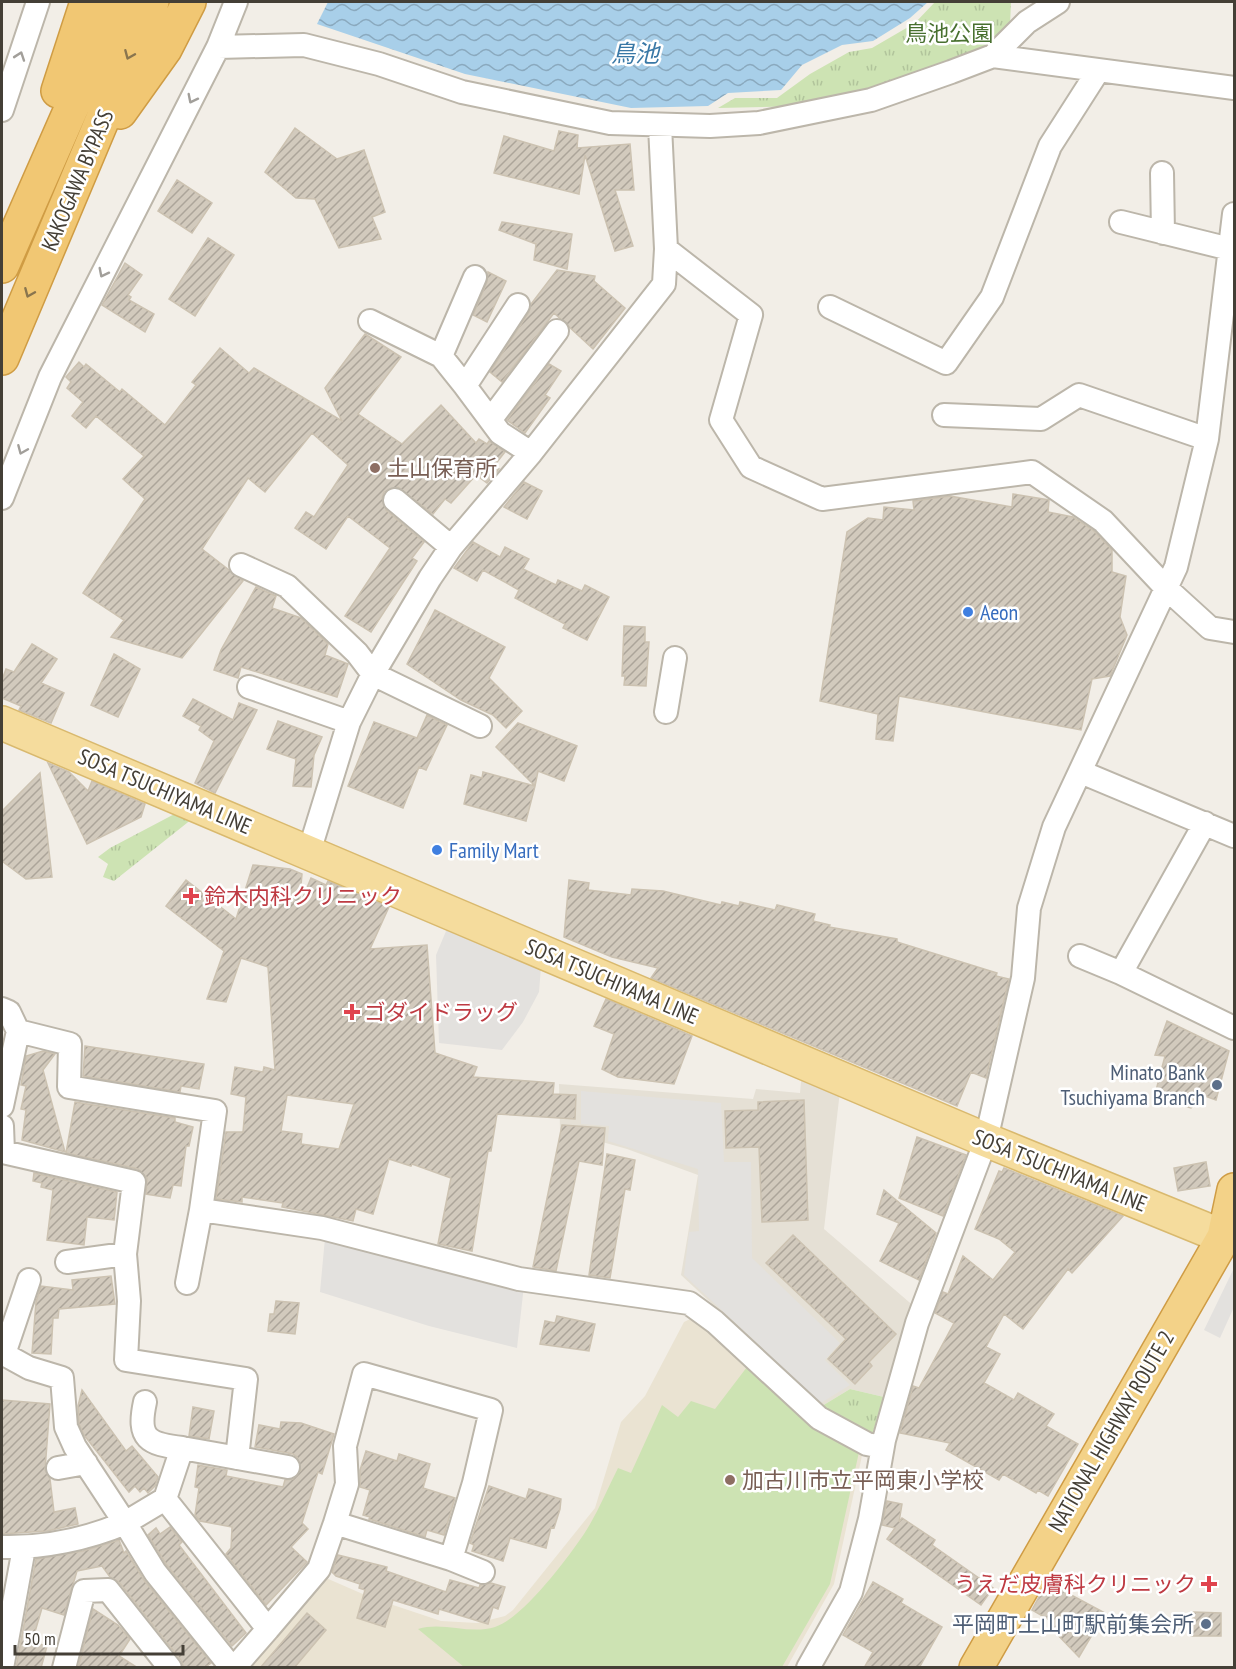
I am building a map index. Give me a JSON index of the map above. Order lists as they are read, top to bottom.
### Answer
{
  "streets": {
    "highway": ["KAKOGAWA BYPASS", "NATIONAL HIGHWAY ROUTE 2"],
    "main road": ["SOSA TSUCHIYAMA LINE"]
  },
  "crossings": [
    ["SOSA TSUCHIYAMA LINE", "NATIONAL HIGHWAY ROUTE 2"]
  ],
  "water": ["鳥池"],
  "parks": ["鳥池公園"],
  "places": {
    "other": [
      "土山保育所",
      "Aeon",
      "Family Mart",
      "Minato Bank Tsuchiyama Branch",
      "加古川市立平岡東小学校",
      "平岡町土山町駅前集会所"
    ],
    "health": ["鈴木内科クリニック", "ゴダイドラッグ", "うえだ皮膚科クリニック"]
  },
  "scale_bar": "50 m"
}
